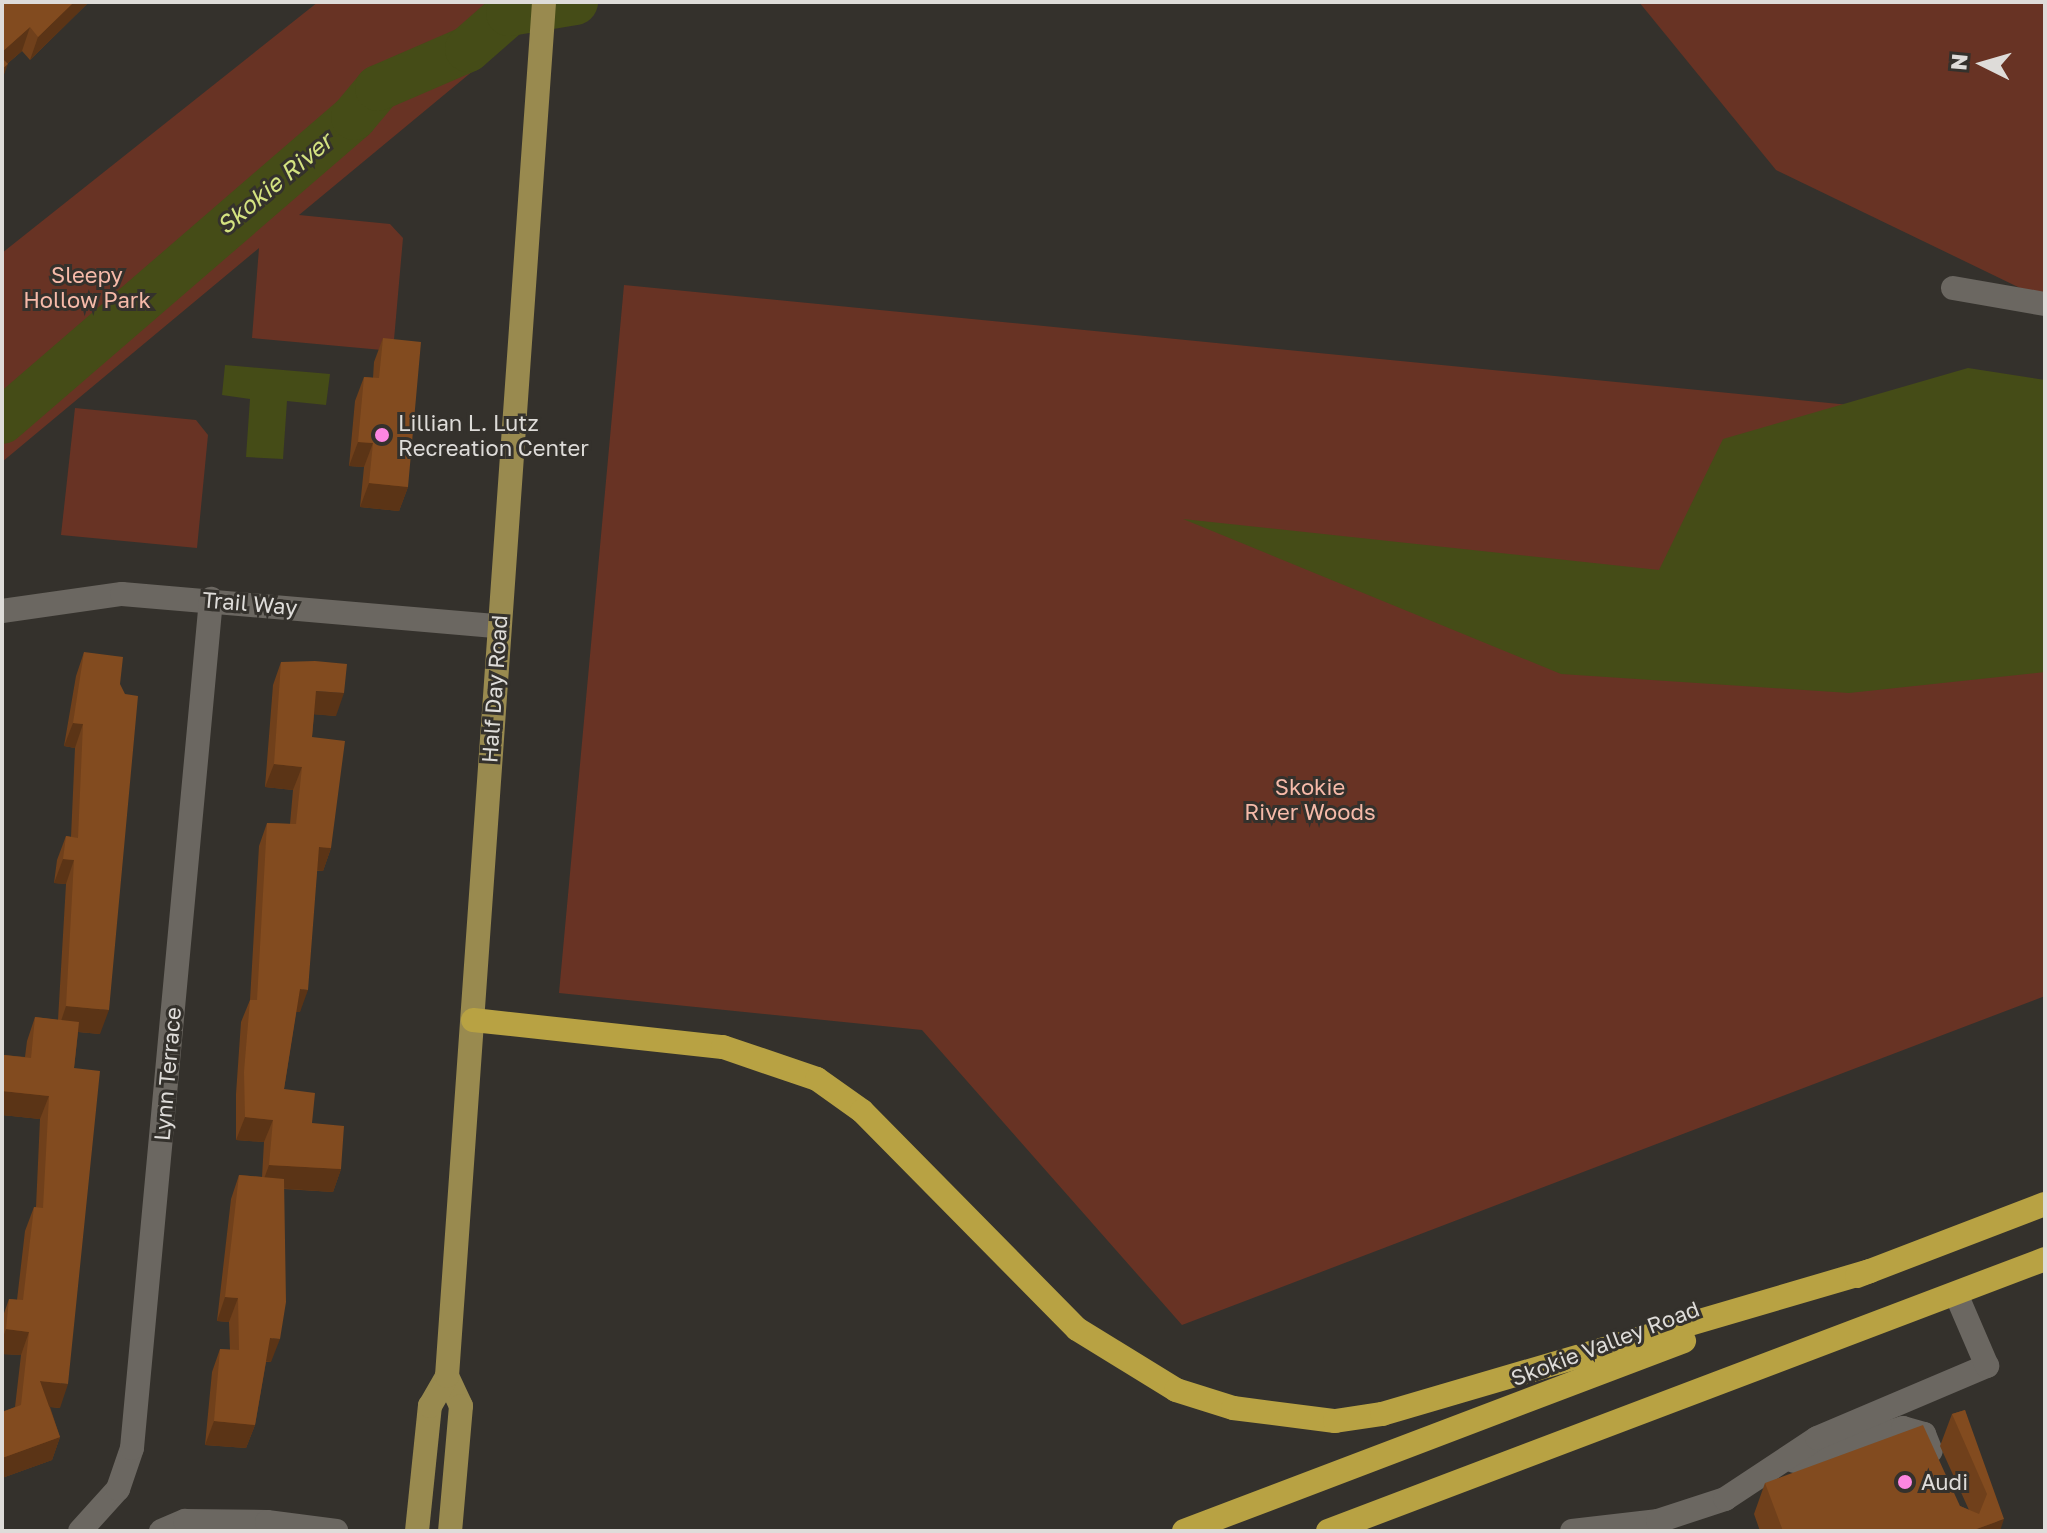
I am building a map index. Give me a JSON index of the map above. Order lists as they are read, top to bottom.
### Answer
{
  "streets": {
    "highway": ["Skokie Valley Road"],
    "main road": ["Half Day Road"],
    "street": ["Trail Way", "Lynn Terrace"]
  },
  "crossings": [
    ["Trail Way", "Half Day Road"],
    ["Trail Way", "Lynn Terrace"]
  ],
  "water": ["Skokie River"],
  "parks": ["Sleepy Hollow Park", "Skokie River Woods"],
  "places": ["Lillian L. Lutz Recreation Center", "Audi"],
  "north": "left"
}
